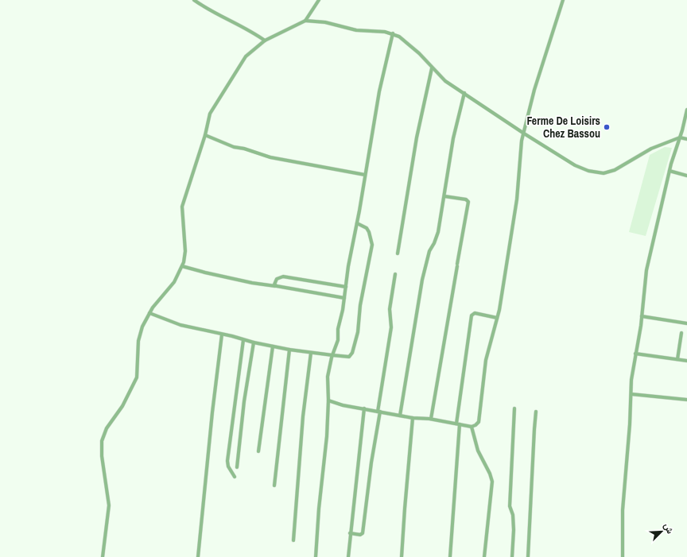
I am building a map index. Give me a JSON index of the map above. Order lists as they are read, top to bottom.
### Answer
{
  "places": ["Ferme De Loisirs Chez Bassou"],
  "north": "top right"
}
